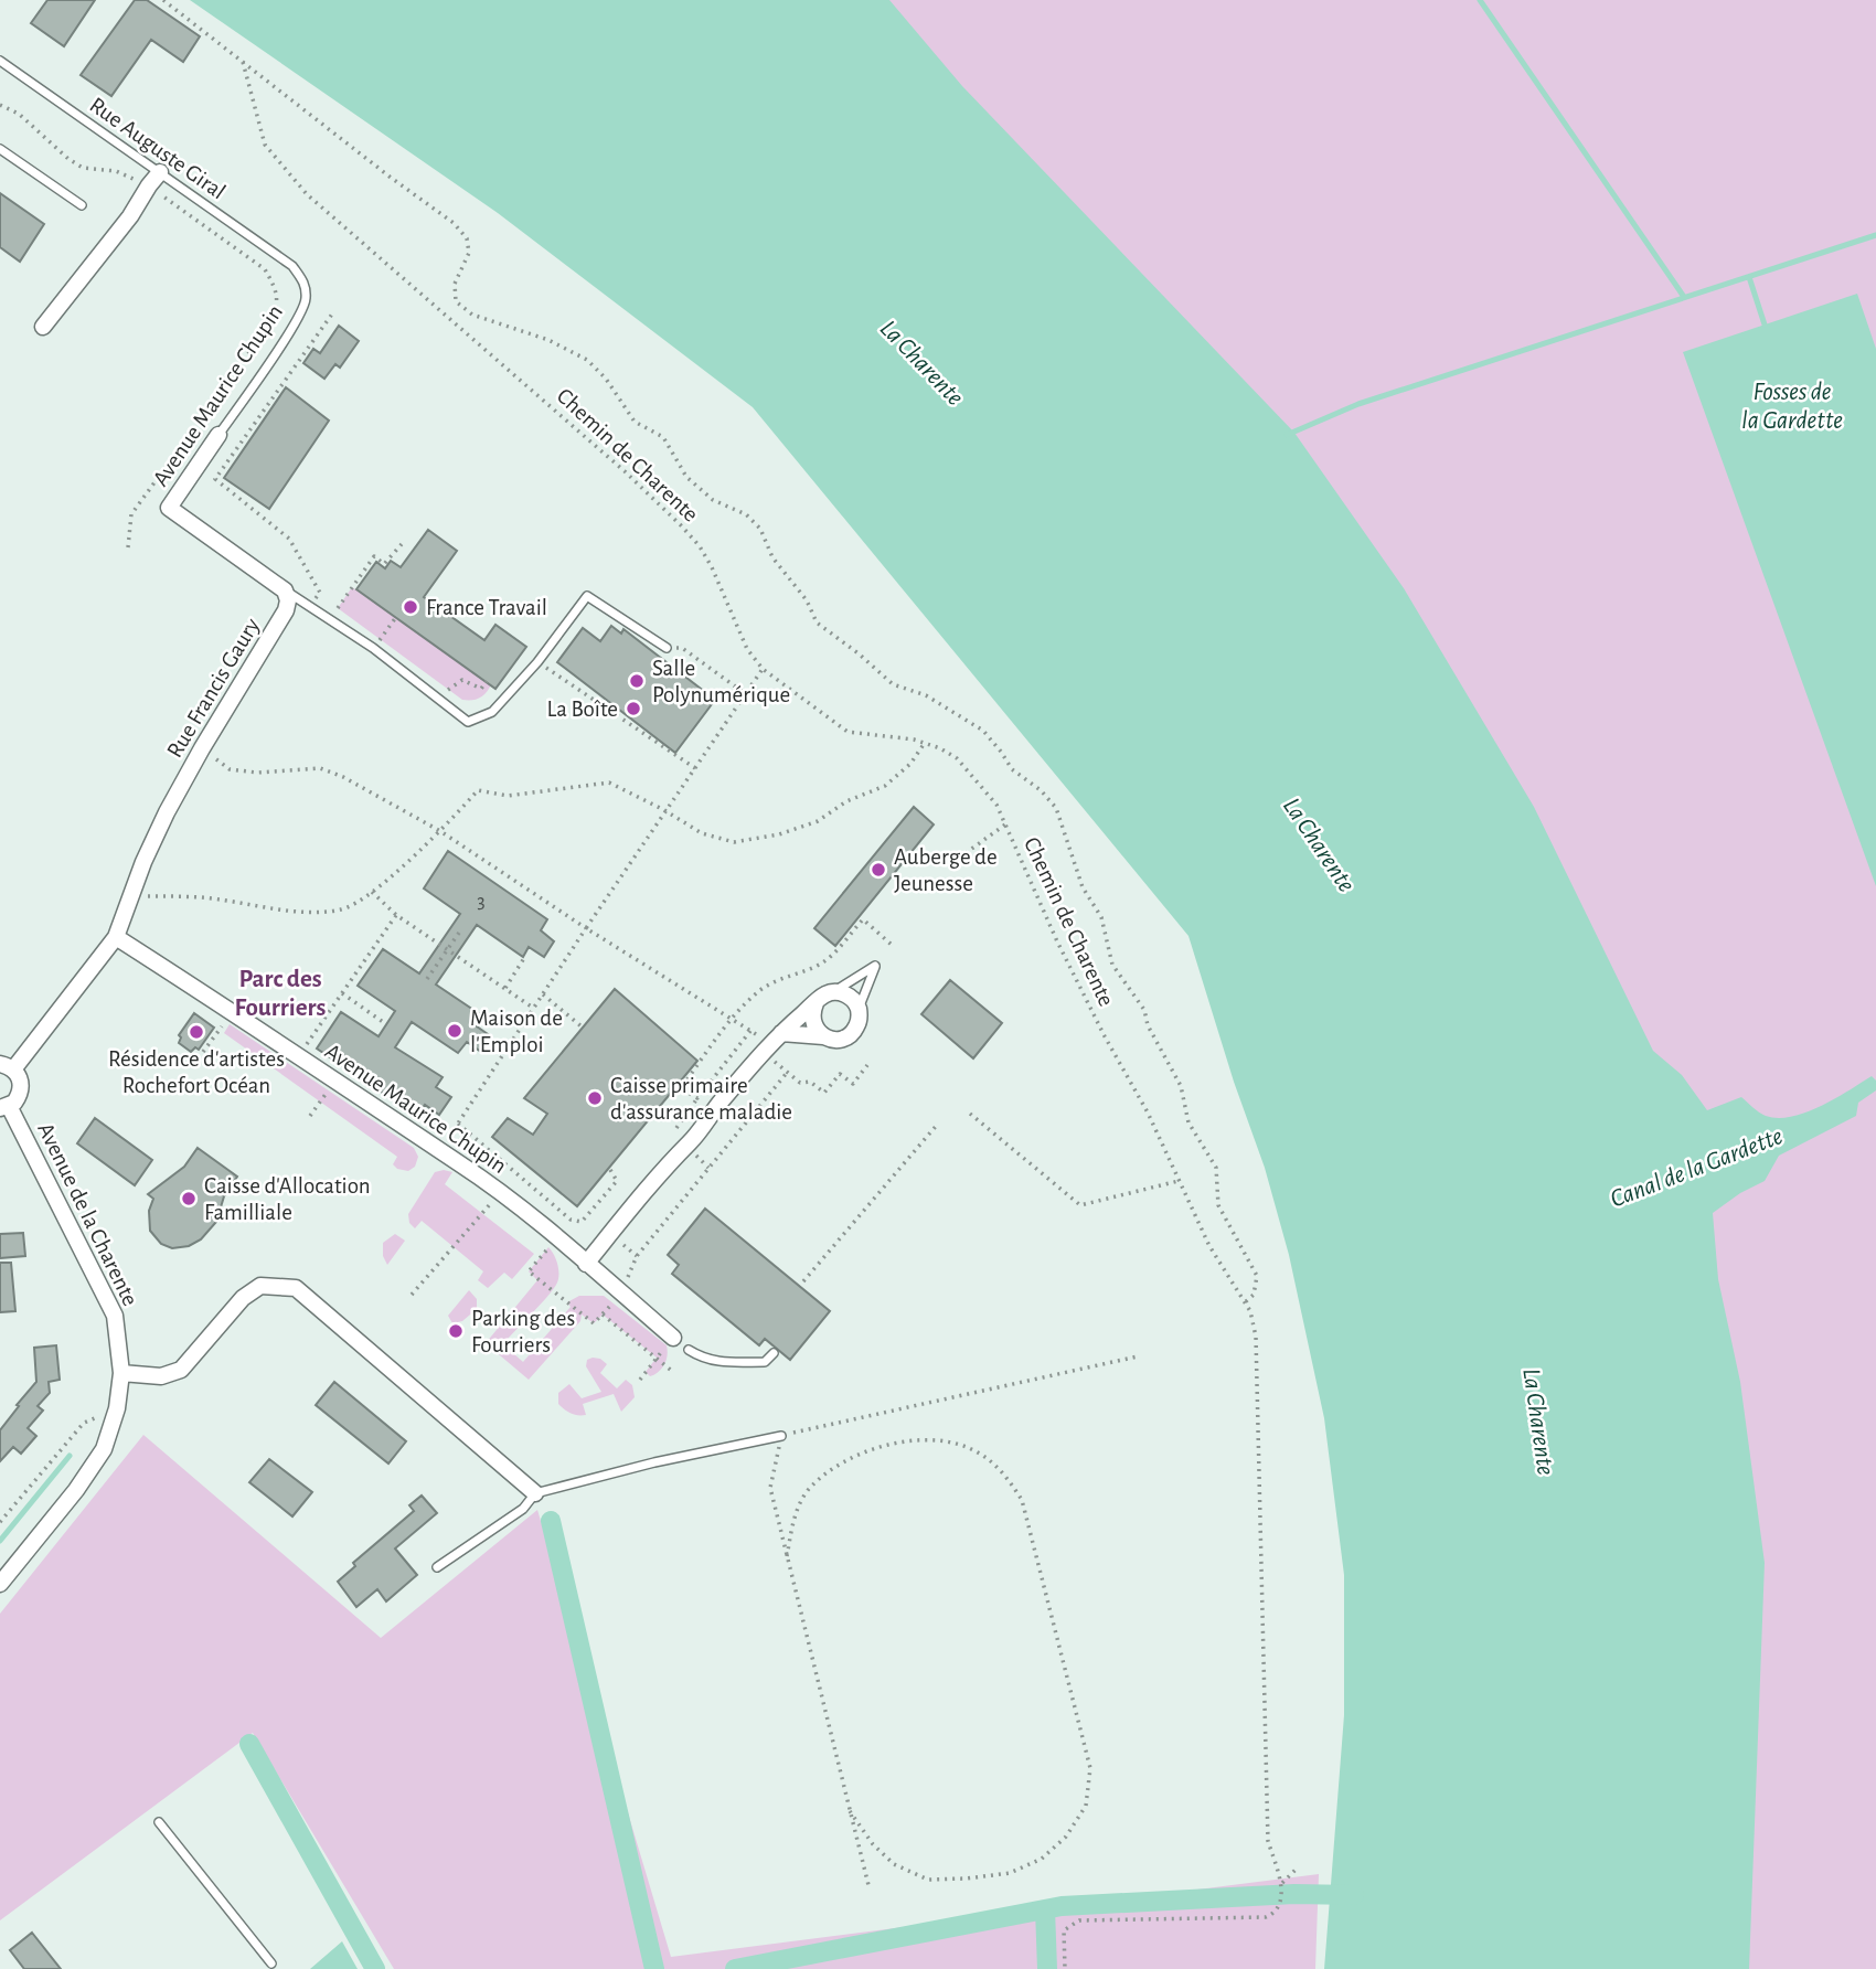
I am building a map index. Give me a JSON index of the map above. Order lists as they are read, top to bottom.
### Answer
{
  "streets": {
    "street": ["Avenue Maurice Chupin", "Rue Francis Gaury", "Avenue de la Charente"],
    "lane": ["Rue Auguste Giral"],
    "path": ["Chemin de Charente"]
  },
  "crossings": [
    ["Rue Auguste Giral", "Avenue Maurice Chupin"],
    ["Avenue Maurice Chupin", "Rue Francis Gaury"]
  ],
  "districts": ["Parc des Fourriers"],
  "water": ["La Charente", "Fosses de la Gardette", "Canal de la Gardette"],
  "places": [
    "France Travail",
    "Salle Polynumérique",
    "La Boîte",
    "Auberge de Jeunesse",
    "Maison de l'Emploi",
    "Résidence d'artistes Rochefort Océan",
    "Caisse primaire d'assurance maladie",
    "Caisse d'Allocation Familliale",
    "Parking des Fourriers"
  ],
  "house_numbers": ["3"]
}
